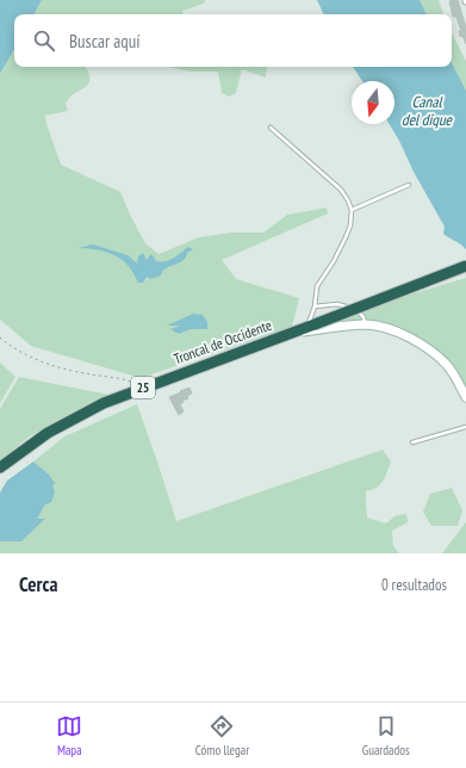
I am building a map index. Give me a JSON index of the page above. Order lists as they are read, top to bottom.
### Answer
{
  "streets": {
    "highway": ["Troncal de Occidente", "25"]
  },
  "water": ["Canal del dique"],
  "north": "bottom",
  "page": {
    "search": "Buscar aquí",
    "heading": ["Cerca", "0 resultados"],
    "nav": ["Mapa", "Cómo llegar", "Guardados"]
  }
}
